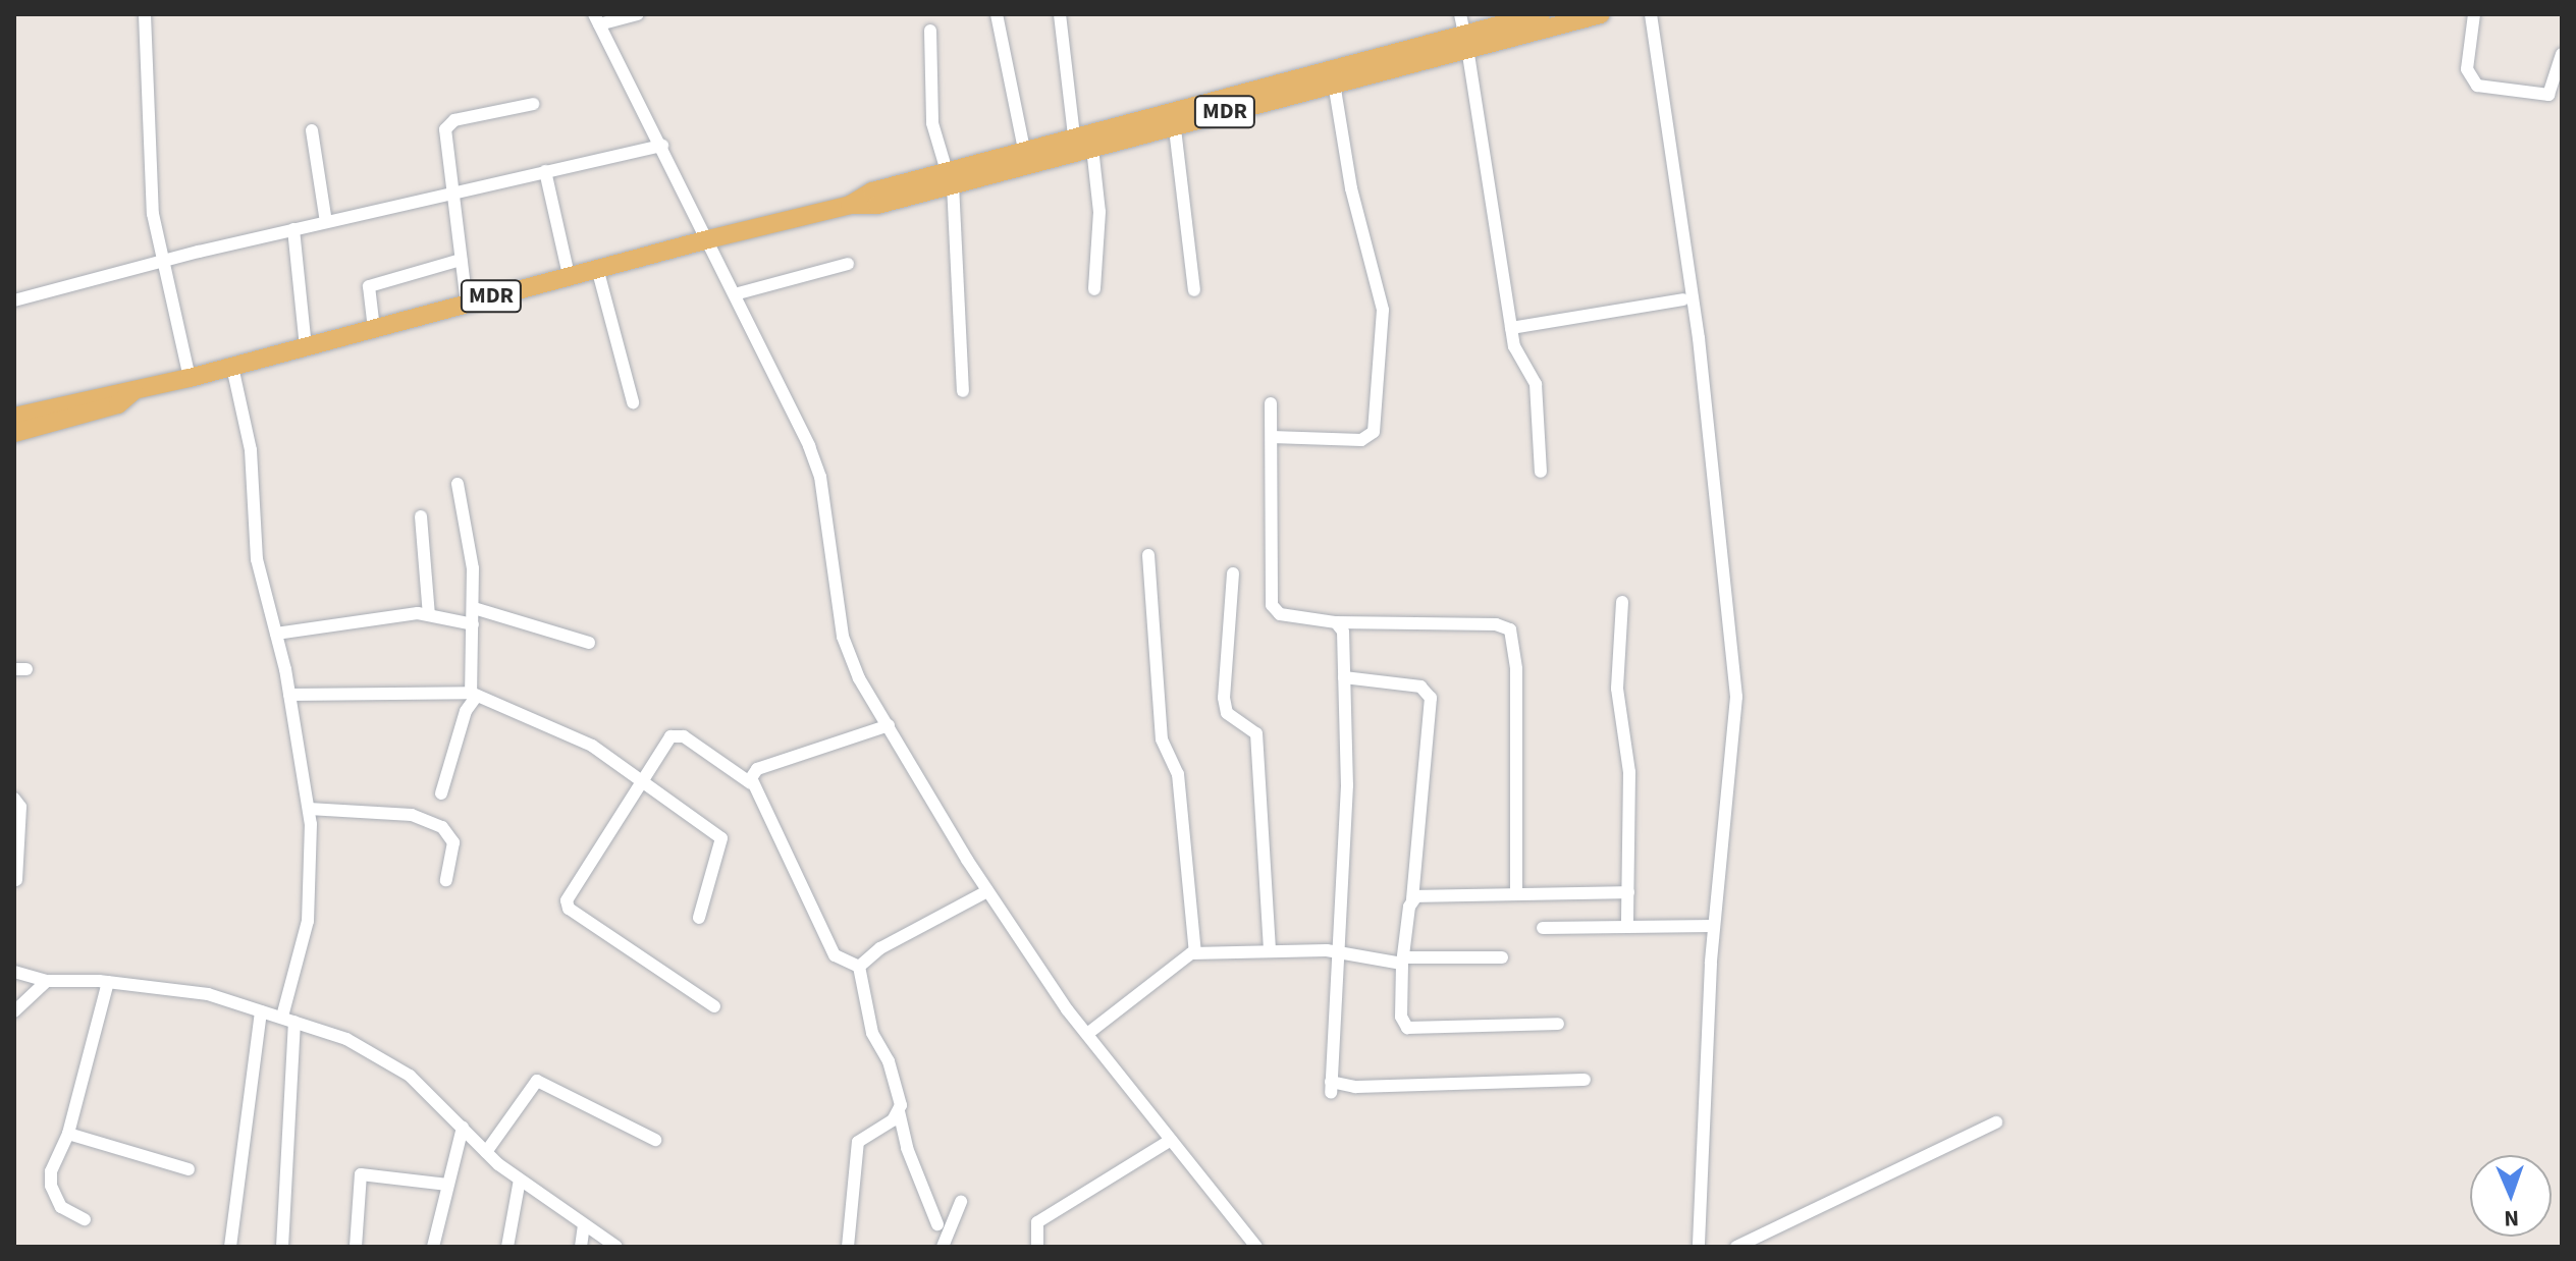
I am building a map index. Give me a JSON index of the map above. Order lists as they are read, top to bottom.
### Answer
{
  "streets": {
    "main road": ["MDR"]
  },
  "north": "bottom"
}
